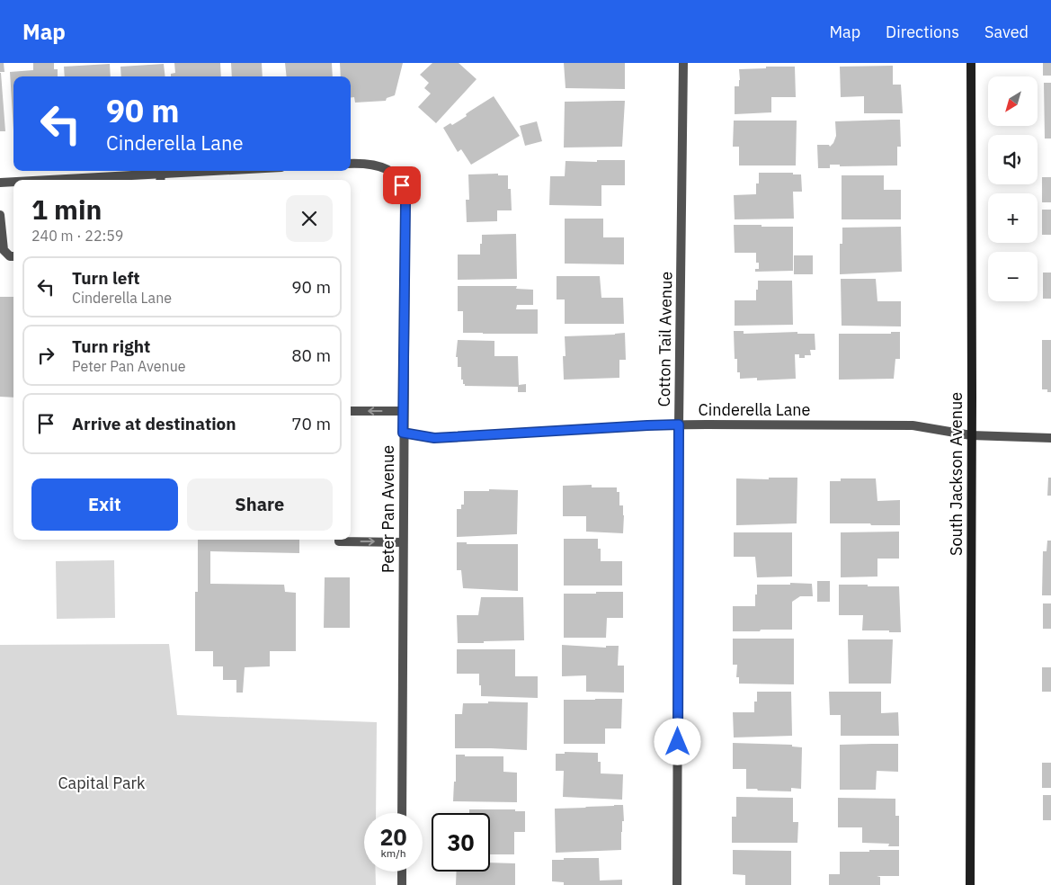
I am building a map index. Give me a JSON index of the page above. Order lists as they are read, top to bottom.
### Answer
{
  "streets": {
    "main road": ["South Jackson Avenue"],
    "street": ["Cotton Tail Avenue", "Cinderella Lane", "Peter Pan Avenue"]
  },
  "crossings": [
    ["Cotton Tail Avenue", "Cinderella Lane"],
    ["Cinderella Lane", "South Jackson Avenue"],
    ["Cinderella Lane", "Peter Pan Avenue"]
  ],
  "parks": ["Capital Park"],
  "north": "bottom left",
  "page": {
    "header": "Map",
    "nav": ["Map", "Directions", "Saved"],
    "map_buttons": ["+", "−"],
    "turn": ["90 m", "Cinderella Lane"],
    "heading": ["1 min", "240 m · 22:59"],
    "list": [
      {
        "name": "Turn left",
        "note": "Cinderella Lane",
        "value": "90 m"
      },
      {
        "name": "Turn right",
        "note": "Peter Pan Avenue",
        "value": "80 m"
      },
      {
        "name": "Arrive at destination",
        "value": "70 m"
      }
    ],
    "buttons": ["Exit", "Share"],
    "speed": "20 km/h",
    "limit": "30"
  }
}
